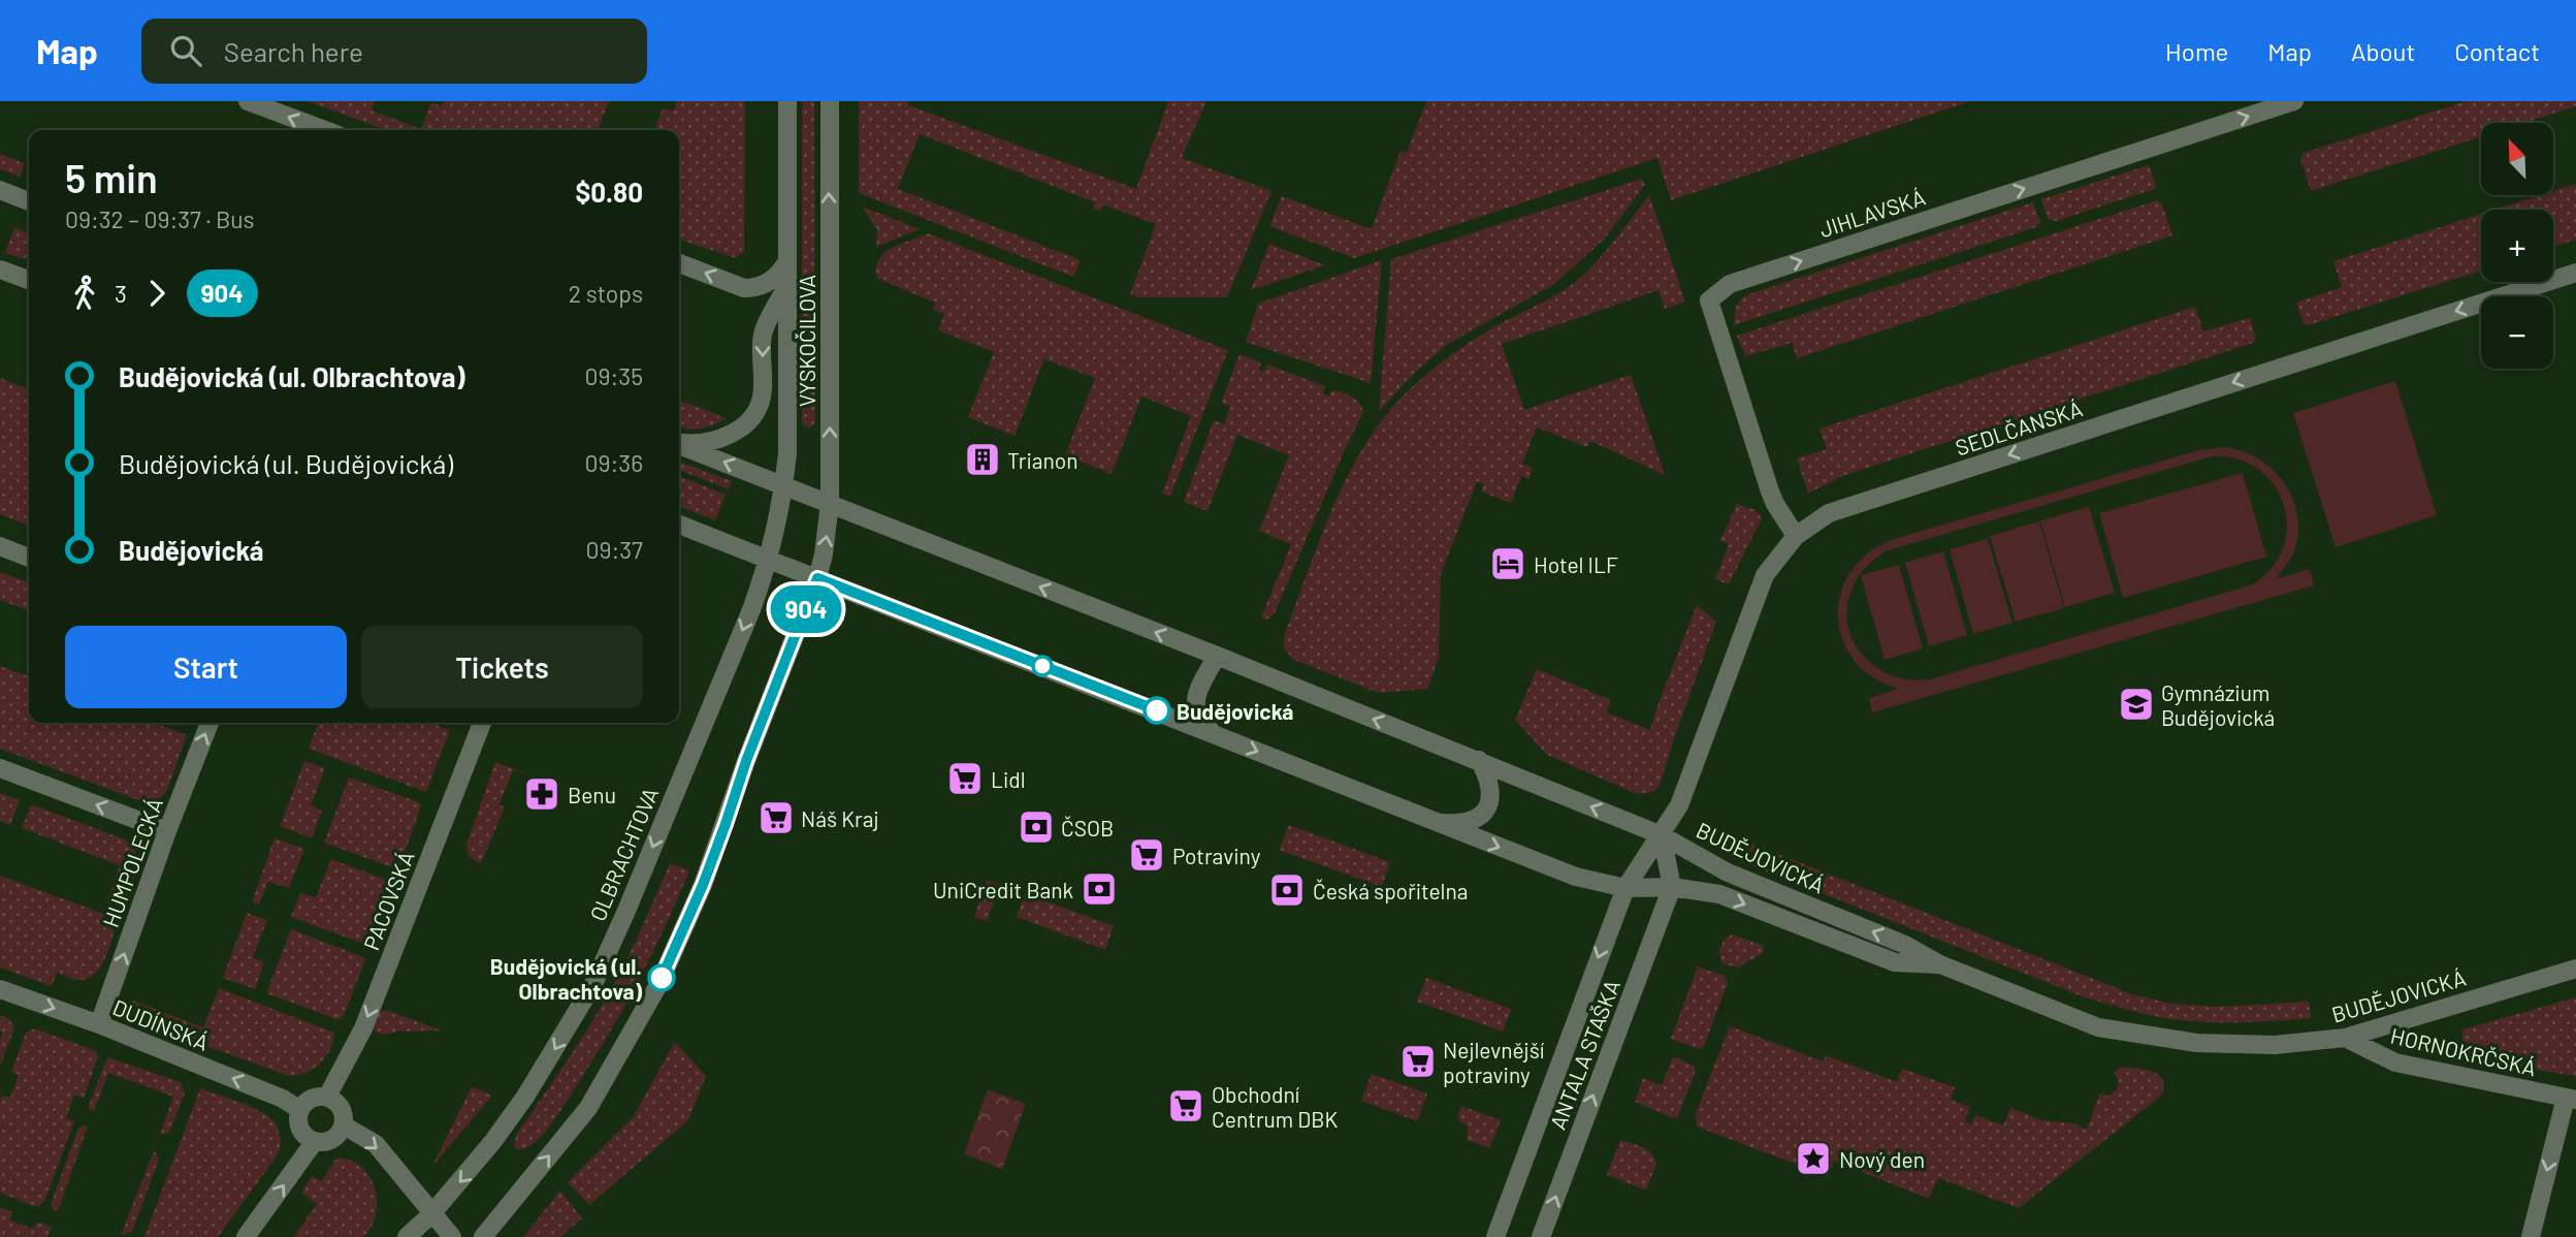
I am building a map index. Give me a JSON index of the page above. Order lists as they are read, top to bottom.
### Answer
{
  "streets": {
    "street": [
      "JIHLAVSKÁ",
      "VYSKOČILOVA",
      "SEDLČANSKÁ",
      "OLBRACHTOVA",
      "BUDĚJOVICKÁ",
      "HUMPOLECKÁ",
      "PACOVSKÁ",
      "DUDÍNSKÁ",
      "HORNOKRČSKÁ",
      "ANTALA STAŠKA"
    ]
  },
  "crossings": [
    ["JIHLAVSKÁ", "SEDLČANSKÁ"],
    ["VYSKOČILOVA", "OLBRACHTOVA"],
    ["VYSKOČILOVA", "BUDĚJOVICKÁ"],
    ["SEDLČANSKÁ", "BUDĚJOVICKÁ"],
    ["SEDLČANSKÁ", "ANTALA STAŠKA"],
    ["OLBRACHTOVA", "BUDĚJOVICKÁ"],
    ["BUDĚJOVICKÁ", "HORNOKRČSKÁ"],
    ["BUDĚJOVICKÁ", "ANTALA STAŠKA"],
    ["HUMPOLECKÁ", "DUDÍNSKÁ"],
    ["PACOVSKÁ", "DUDÍNSKÁ"]
  ],
  "one_way": ["SEDLČANSKÁ", "HUMPOLECKÁ", "PACOVSKÁ"],
  "places": {
    "building": ["Trianon"],
    "hotel": ["Hotel ILF"],
    "school or university": ["Gymnázium Budějovická"],
    "other": ["Budějovická", "Budějovická (ul. Olbrachtova)"],
    "supermarket": [
      "Lidl",
      "Náš Kraj",
      "Potraviny",
      "Nejlevnější potraviny",
      "Obchodní Centrum DBK"
    ],
    "pharmacy": ["Benu"],
    "bank": ["ČSOB", "UniCredit Bank", "Česká spořitelna"],
    "place": ["Nový den"]
  },
  "lines": ["bus line 904"],
  "north": "top left",
  "page": {
    "header": "Map",
    "search": "Search here",
    "nav": [
      "Home",
      "Map",
      "About",
      "Contact"
    ],
    "on_map": "904",
    "map_buttons": ["+", "−"],
    "heading": ["5 min", "09:32 – 09:37 · Bus", "$0.80"],
    "legs": ["3", "904", "2 stops"],
    "list": [
      {
        "name": "Budějovická (ul. Olbrachtova)",
        "value": "09:35"
      },
      {
        "name": "Budějovická (ul. Budějovická)",
        "value": "09:36"
      },
      {
        "name": "Budějovická",
        "value": "09:37"
      }
    ],
    "buttons": ["Start", "Tickets"]
  }
}
